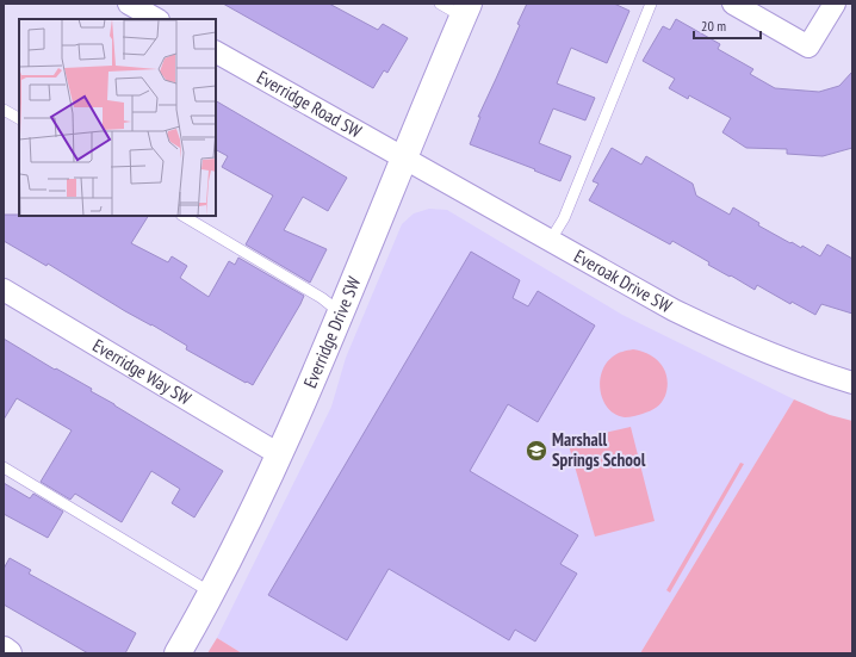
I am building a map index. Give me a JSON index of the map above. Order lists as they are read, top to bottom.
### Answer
{
  "streets": {
    "street": [
      "Everridge Road SW",
      "Everoak Drive SW",
      "Everridge Drive SW",
      "Everridge Way SW"
    ]
  },
  "crossings": [
    ["Everridge Road SW", "Everoak Drive SW"],
    ["Everridge Road SW", "Everridge Drive SW"],
    ["Everoak Drive SW", "Everridge Drive SW"],
    ["Everridge Drive SW", "Everridge Way SW"]
  ],
  "places": {
    "school or university": ["Marshall Springs School"]
  },
  "scale_bar": "20 m"
}
